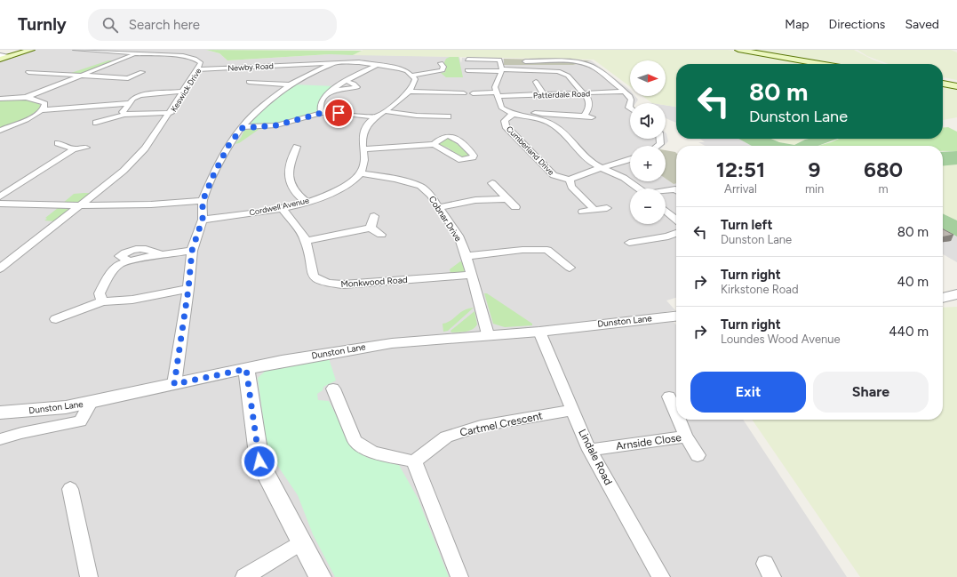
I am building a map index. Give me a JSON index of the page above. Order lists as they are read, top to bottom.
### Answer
{
  "streets": {
    "street": [
      "Newby Road",
      "Keswick Drive",
      "Patterdale Road",
      "Cumberland Drive",
      "Cordwell Avenue",
      "Cobnar Drive",
      "Monkwood Road",
      "Dunston Lane",
      "Cartmel Crescent",
      "Arnside Close",
      "Lindale Road"
    ]
  },
  "crossings": [
    ["Newby Road", "Keswick Drive"],
    ["Cordwell Avenue", "Cobnar Drive"],
    ["Cordwell Avenue", "Monkwood Road"],
    ["Cobnar Drive", "Monkwood Road"],
    ["Cobnar Drive", "Dunston Lane"],
    ["Dunston Lane", "Lindale Road"],
    ["Cartmel Crescent", "Lindale Road"],
    ["Arnside Close", "Lindale Road"]
  ],
  "north": "right",
  "page": {
    "header": "Turnly",
    "search": "Search here",
    "nav": ["Map", "Directions", "Saved"],
    "map_buttons": ["+", "−"],
    "turn": ["80 m", "Dunston Lane"],
    "eta": [
      "12:51",
      "Arrival",
      "9",
      "min",
      "680",
      "m"
    ],
    "list": [
      {
        "name": "Turn left",
        "note": "Dunston Lane",
        "value": "80 m"
      },
      {
        "name": "Turn right",
        "note": "Kirkstone Road",
        "value": "40 m"
      },
      {
        "name": "Turn right",
        "note": "Loundes Wood Avenue",
        "value": "440 m"
      }
    ],
    "buttons": ["Exit", "Share"]
  }
}
